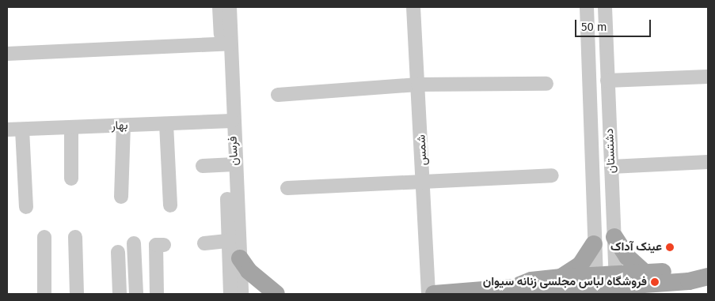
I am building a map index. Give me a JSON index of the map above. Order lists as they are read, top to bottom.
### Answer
{
  "streets": {
    "street": [
      "بهار",
      "شمس",
      "فرسان",
      "دشتستان"
    ]
  },
  "crossings": [
    ["بهار", "فرسان"]
  ],
  "places": ["عینک آداک", "فروشگاه لباس مجلسی زنانه سیوان"],
  "scale_bar": "50 m"
}
